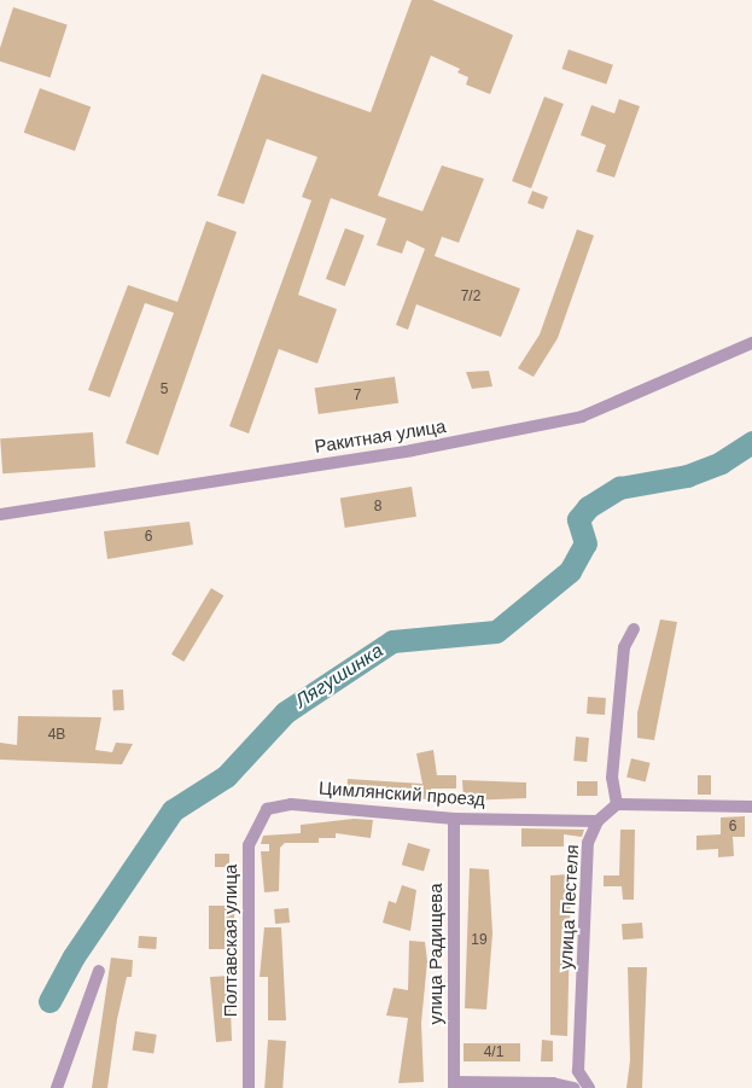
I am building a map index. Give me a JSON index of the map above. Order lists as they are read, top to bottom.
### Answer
{
  "streets": {
    "street": [
      "Ракитная улица",
      "Цимлянский проезд",
      "улица Пестеля",
      "Полтавская улица",
      "улица Радищева"
    ]
  },
  "crossings": [
    ["Цимлянский проезд", "улица Пестеля"],
    ["Цимлянский проезд", "Полтавская улица"],
    ["Цимлянский проезд", "улица Радищева"]
  ],
  "water": ["Лягушинка"],
  "house_numbers": [
    "7/2",
    "5",
    "7",
    "8",
    "6",
    "4В",
    "6",
    "19",
    "4/1"
  ]
}
